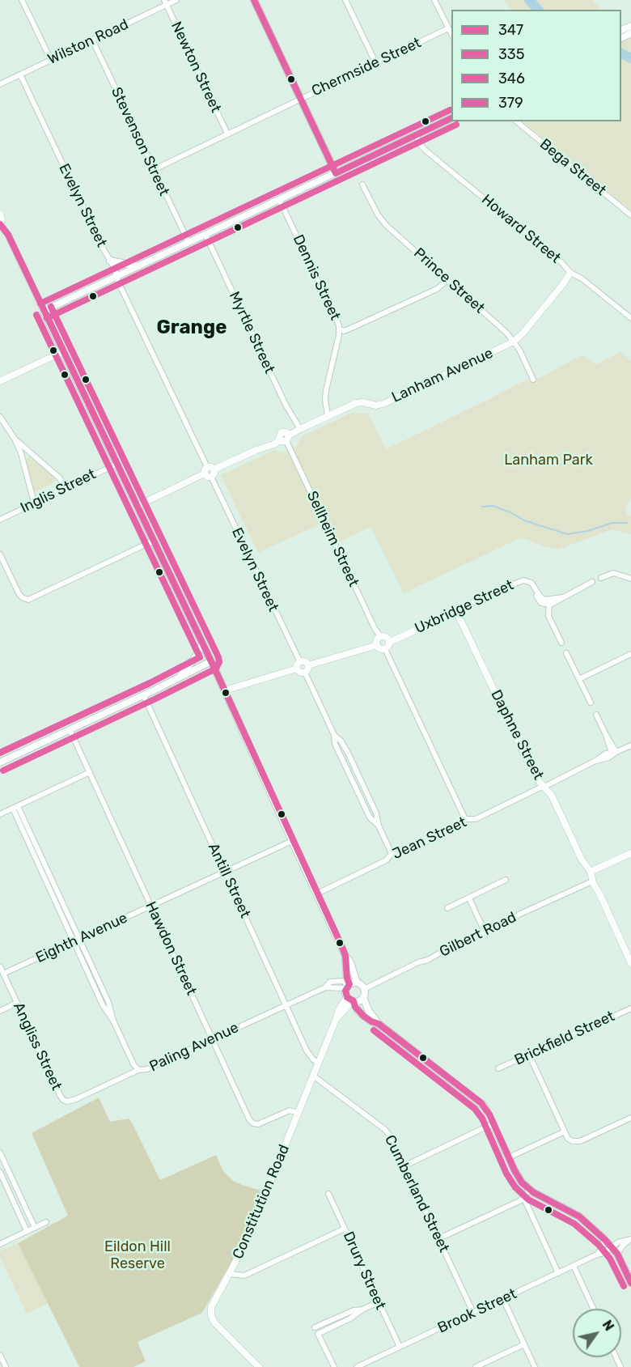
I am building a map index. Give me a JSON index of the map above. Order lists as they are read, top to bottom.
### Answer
{
  "streets": {
    "street": [
      "Wilston Road",
      "Newton Street",
      "Chermside Street",
      "Stevenson Street",
      "Bega Street",
      "Evelyn Street",
      "Howard Street",
      "Dennis Street",
      "Prince Street",
      "Myrtle Street",
      "Lanham Avenue",
      "Inglis Street",
      "Sellheim Street",
      "Uxbridge Street",
      "Daphne Street",
      "Jean Street",
      "Antill Street",
      "Gilbert Road",
      "Eighth Avenue",
      "Hawdon Street",
      "Brickfield Street",
      "Angliss Street",
      "Paling Avenue",
      "Cumberland Street",
      "Constitution Road",
      "Drury Street",
      "Brook Street"
    ]
  },
  "crossings": [
    ["Wilston Road", "Newton Street"],
    ["Wilston Road", "Stevenson Street"],
    ["Wilston Road", "Evelyn Street"],
    ["Newton Street", "Chermside Street"],
    ["Chermside Street", "Stevenson Street"],
    ["Evelyn Street", "Lanham Avenue"],
    ["Howard Street", "Lanham Avenue"],
    ["Dennis Street", "Lanham Avenue"],
    ["Prince Street", "Lanham Avenue"],
    ["Myrtle Street", "Lanham Avenue"],
    ["Lanham Avenue", "Sellheim Street"],
    ["Sellheim Street", "Uxbridge Street"],
    ["Uxbridge Street", "Daphne Street"],
    ["Daphne Street", "Jean Street"],
    ["Daphne Street", "Gilbert Road"],
    ["Antill Street", "Eighth Avenue"],
    ["Antill Street", "Paling Avenue"],
    ["Antill Street", "Constitution Road"],
    ["Eighth Avenue", "Hawdon Street"],
    ["Eighth Avenue", "Angliss Street"],
    ["Hawdon Street", "Paling Avenue"],
    ["Hawdon Street", "Constitution Road"],
    ["Angliss Street", "Paling Avenue"],
    ["Cumberland Street", "Constitution Road"],
    ["Cumberland Street", "Brook Street"],
    ["Drury Street", "Brook Street"]
  ],
  "districts": ["Grange"],
  "parks": ["Lanham Park", "Eildon Hill Reserve"],
  "lines": [
    "transit line 347",
    "transit line 346",
    "transit line 335",
    "transit line 379"
  ],
  "legend": [
    "347",
    "335",
    "346",
    "379"
  ],
  "north": "top right"
}
